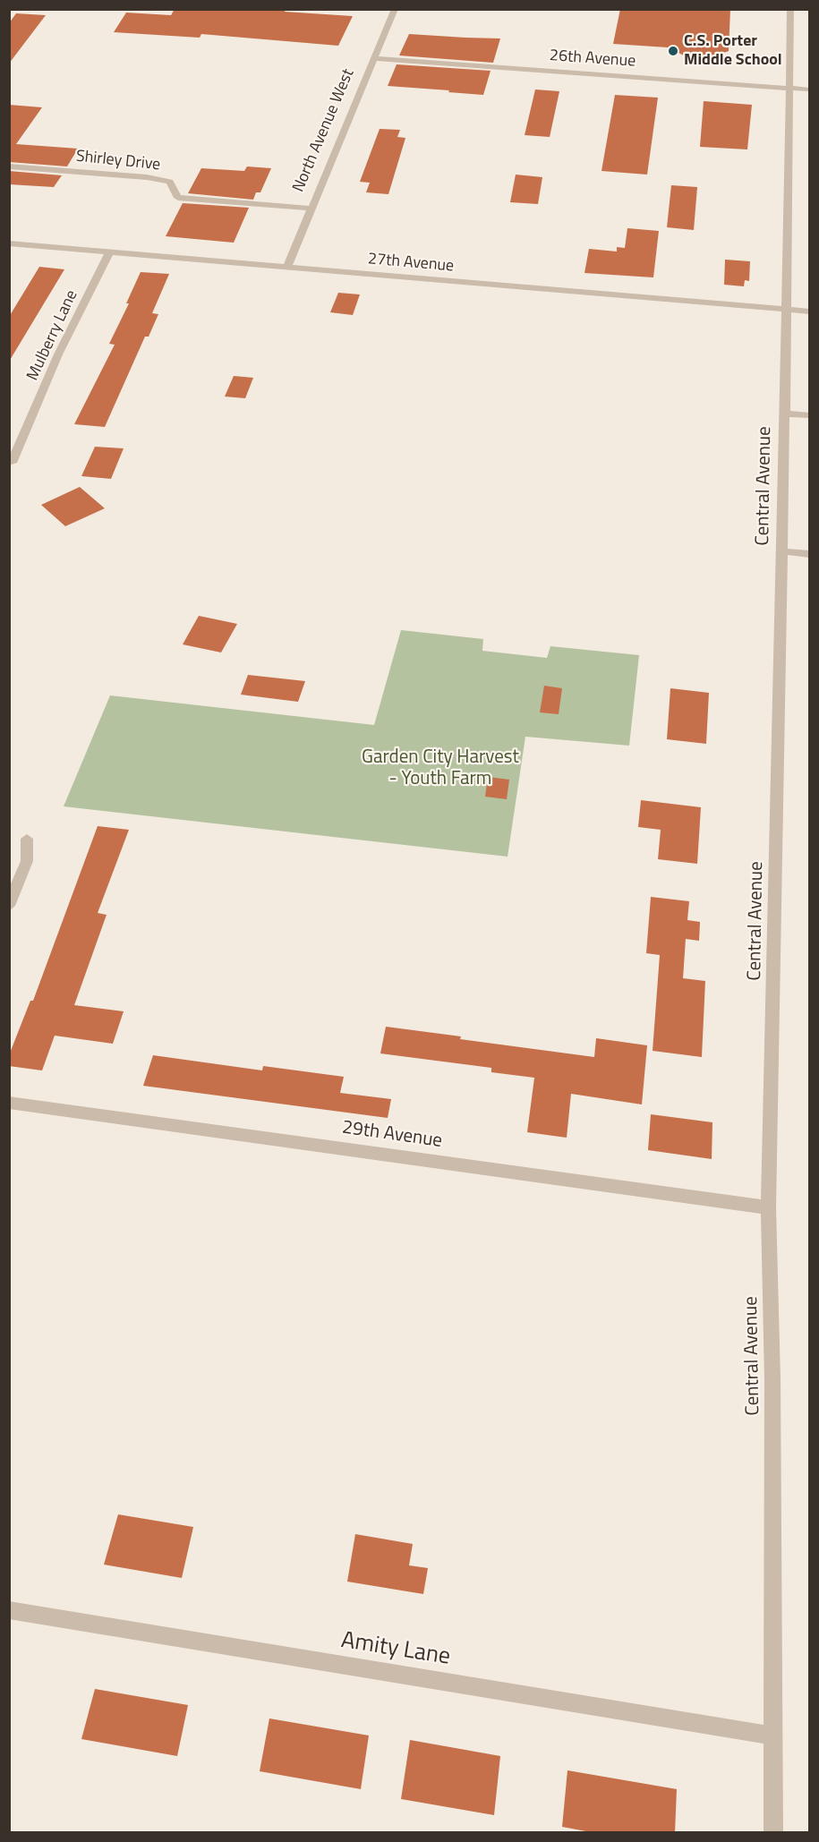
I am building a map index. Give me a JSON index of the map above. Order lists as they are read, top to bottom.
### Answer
{
  "streets": {
    "street": [
      "26th Avenue",
      "North Avenue West",
      "Shirley Drive",
      "27th Avenue",
      "Mulberry Lane",
      "Central Avenue",
      "29th Avenue",
      "Amity Lane"
    ]
  },
  "crossings": [
    ["26th Avenue", "North Avenue West"],
    ["26th Avenue", "Central Avenue"],
    ["North Avenue West", "Shirley Drive"],
    ["North Avenue West", "27th Avenue"],
    ["27th Avenue", "Mulberry Lane"],
    ["27th Avenue", "Central Avenue"],
    ["Central Avenue", "29th Avenue"],
    ["Central Avenue", "Amity Lane"]
  ],
  "parks": ["Garden City Harvest - Youth Farm"],
  "places": ["C.S. Porter Middle School"]
}
